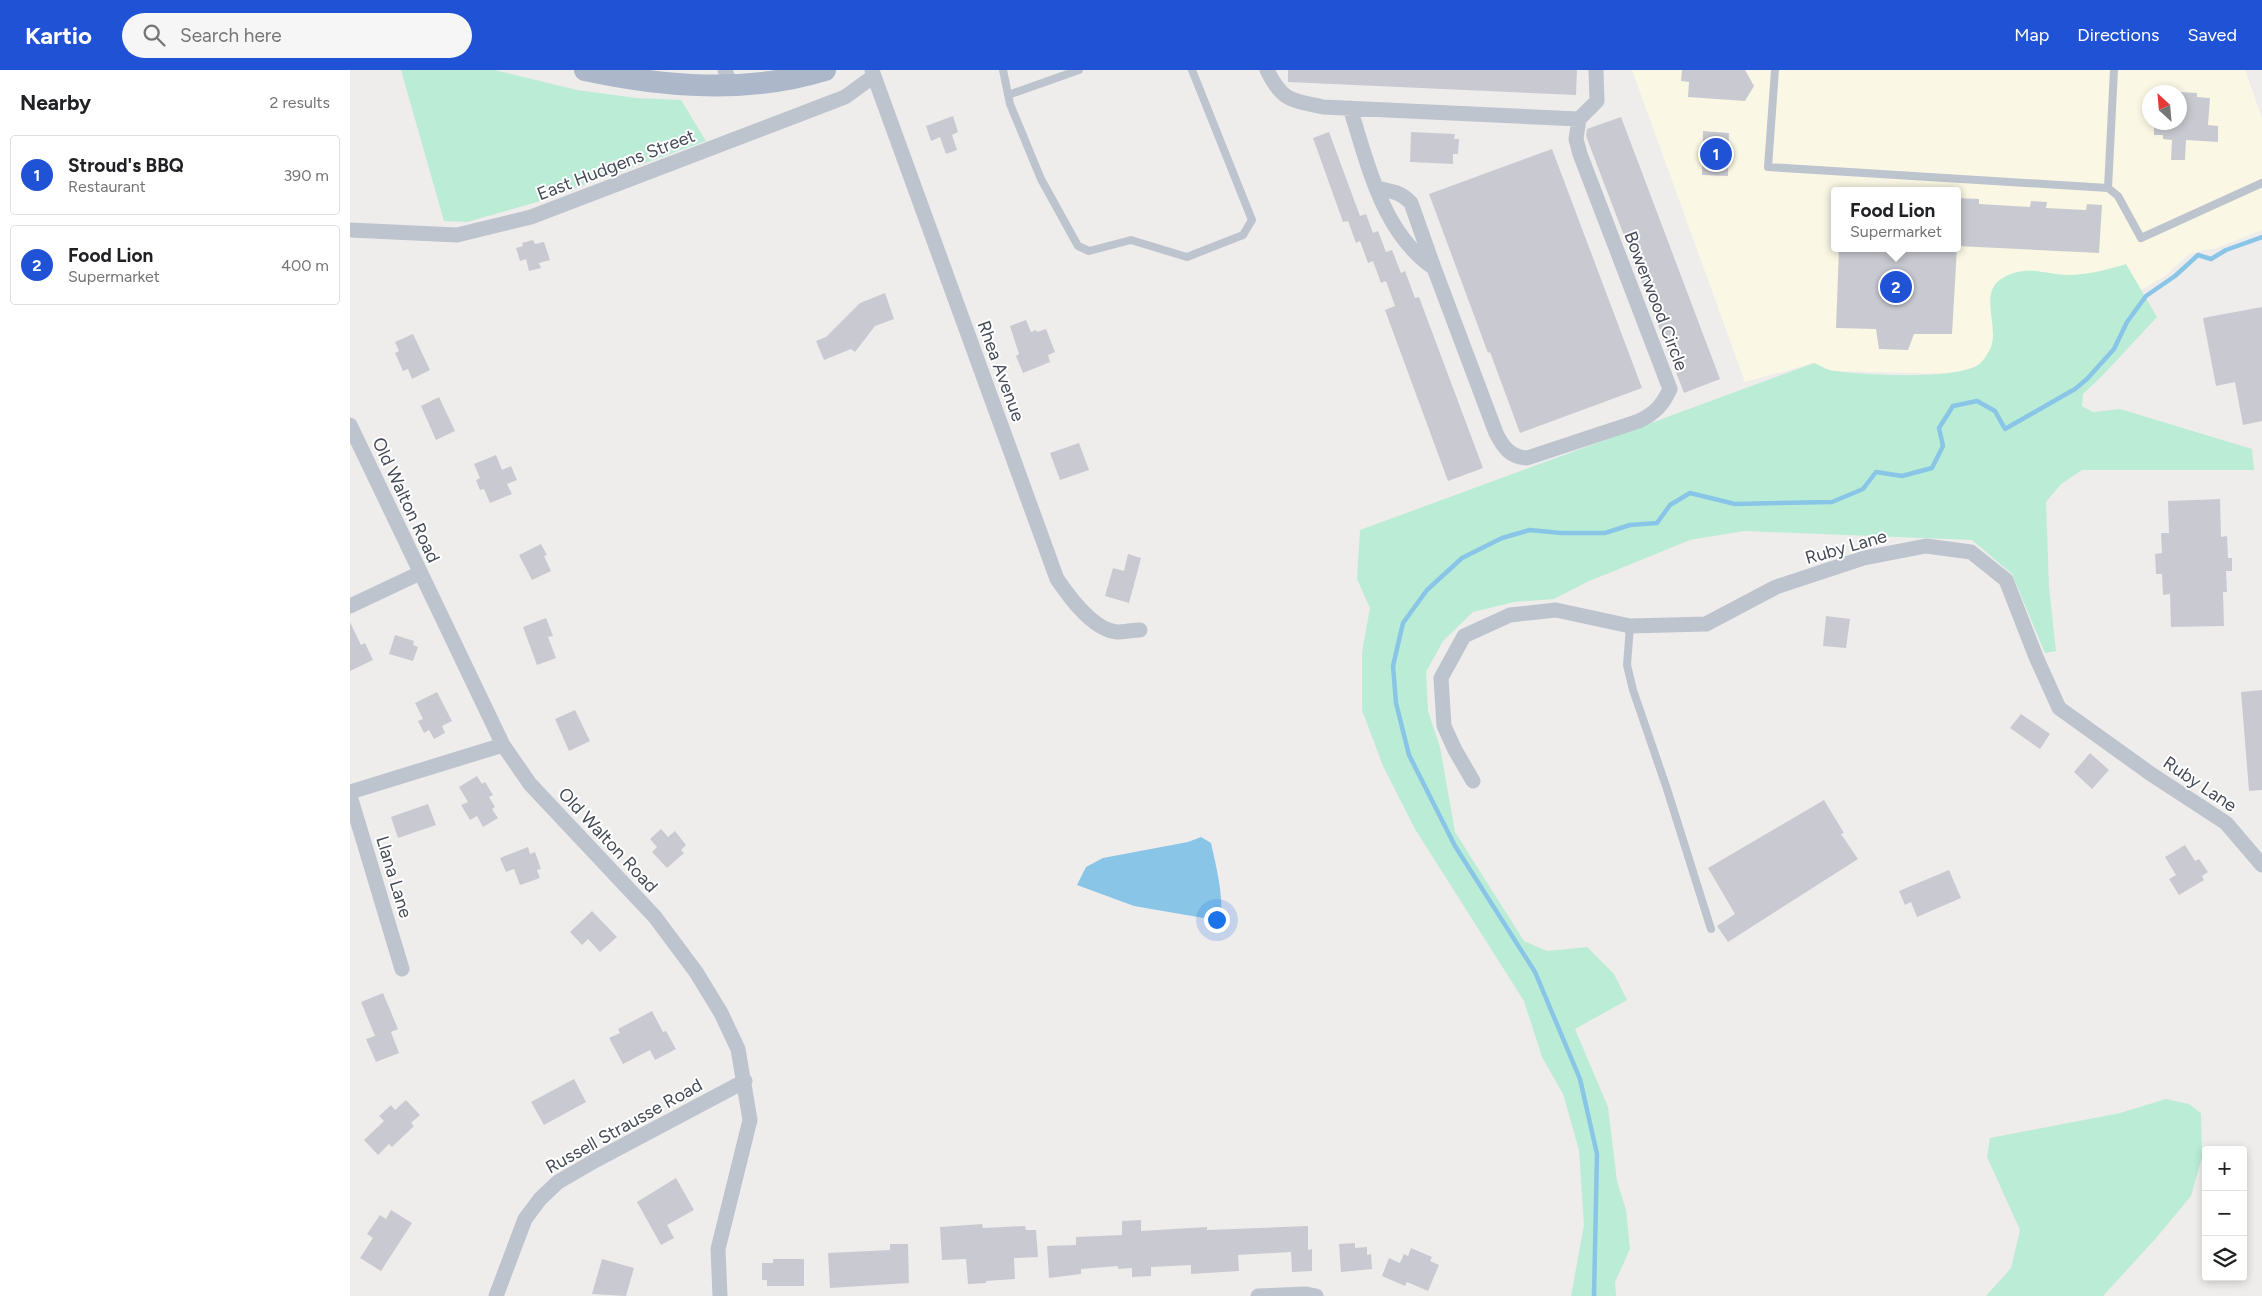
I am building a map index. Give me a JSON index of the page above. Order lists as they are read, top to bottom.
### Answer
{
  "streets": {
    "street": [
      "East Hudgens Street",
      "Bowerwood Circle",
      "Rhea Avenue",
      "Old Walton Road",
      "Ruby Lane",
      "Llana Lane",
      "Russell Strausse Road"
    ]
  },
  "crossings": [
    ["East Hudgens Street", "Rhea Avenue"],
    ["Old Walton Road", "Russell Strausse Road"]
  ],
  "north": "top left",
  "page": {
    "header": "Kartio",
    "search": "Search here",
    "nav": ["Map", "Directions", "Saved"],
    "heading": ["Nearby", "2 results"],
    "list": [
      {
        "mark": "1",
        "name": "Stroud's BBQ",
        "note": "Restaurant",
        "value": "390 m"
      },
      {
        "mark": "2",
        "name": "Food Lion",
        "note": "Supermarket",
        "value": "400 m"
      }
    ],
    "pins": ["1", "2"],
    "popup": ["Food Lion", "Supermarket"],
    "map_buttons": ["+", "−"]
  }
}
